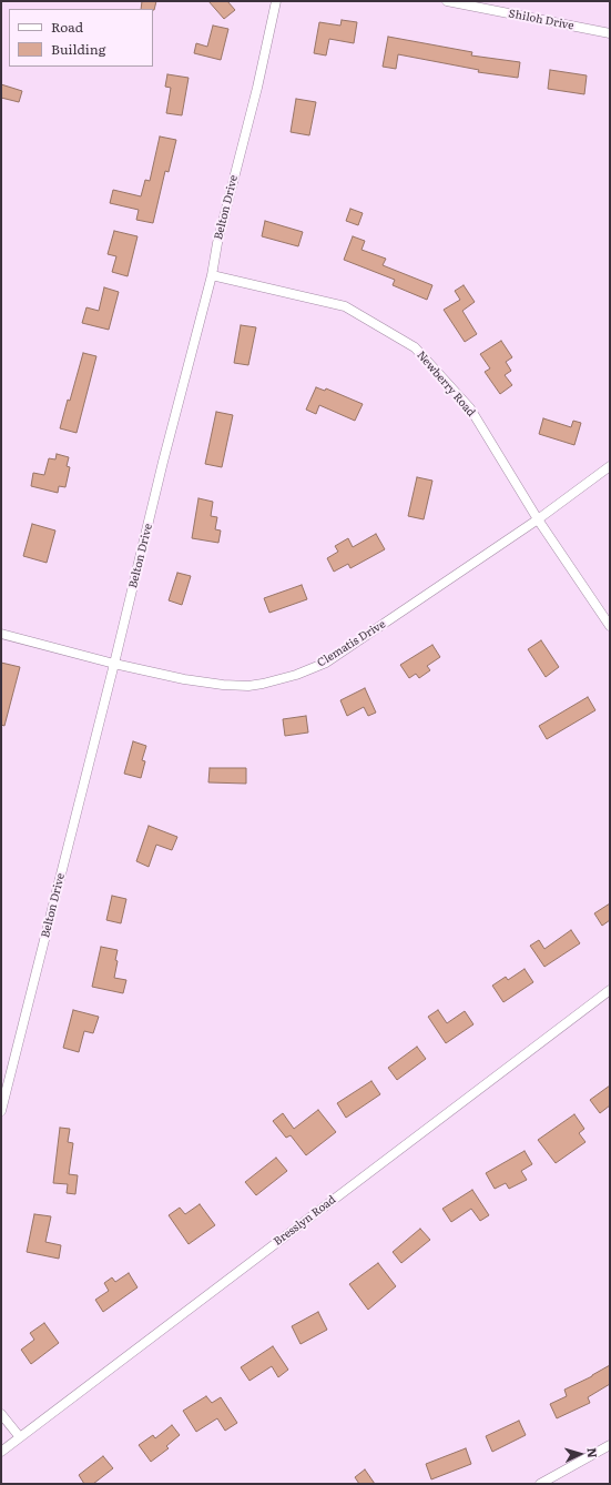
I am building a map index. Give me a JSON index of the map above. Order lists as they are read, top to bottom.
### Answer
{
  "streets": {
    "street": [
      "Shiloh Drive",
      "Belton Drive",
      "Newberry Road",
      "Clematis Drive",
      "Bresslyn Road"
    ]
  },
  "crossings": [
    ["Belton Drive", "Newberry Road"],
    ["Belton Drive", "Clematis Drive"],
    ["Newberry Road", "Clematis Drive"]
  ],
  "legend": ["Road", "Building"],
  "north": "right"
}
